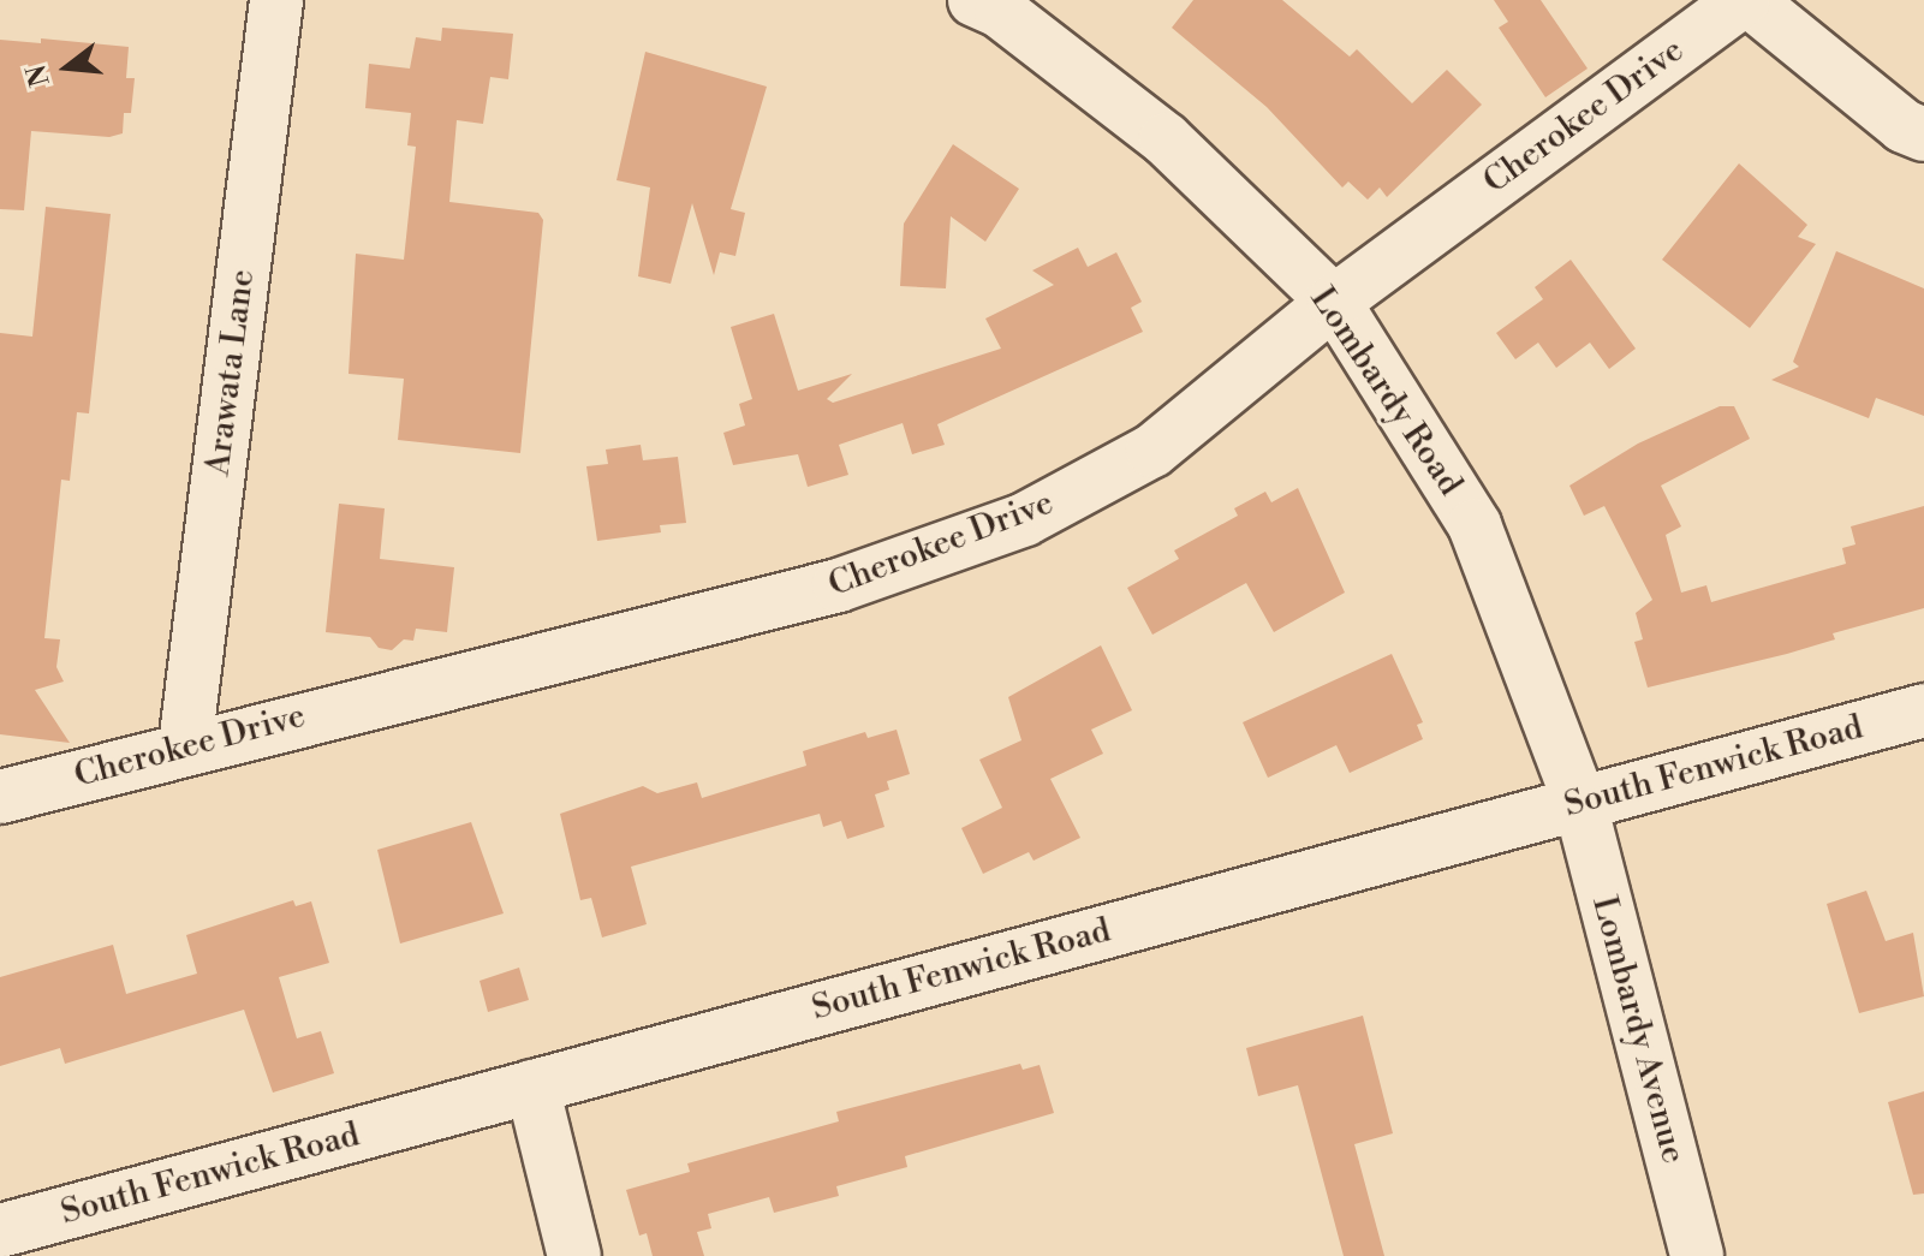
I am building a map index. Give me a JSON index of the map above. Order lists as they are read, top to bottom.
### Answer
{
  "streets": {
    "street": [
      "Cherokee Drive",
      "Arawata Lane",
      "Lombardy Road",
      "South Fenwick Road",
      "Lombardy Avenue"
    ]
  },
  "crossings": [
    ["Cherokee Drive", "Arawata Lane"],
    ["Cherokee Drive", "Lombardy Road"],
    ["Lombardy Road", "South Fenwick Road"],
    ["Lombardy Road", "Lombardy Avenue"],
    ["South Fenwick Road", "Lombardy Avenue"]
  ],
  "north": "left"
}
